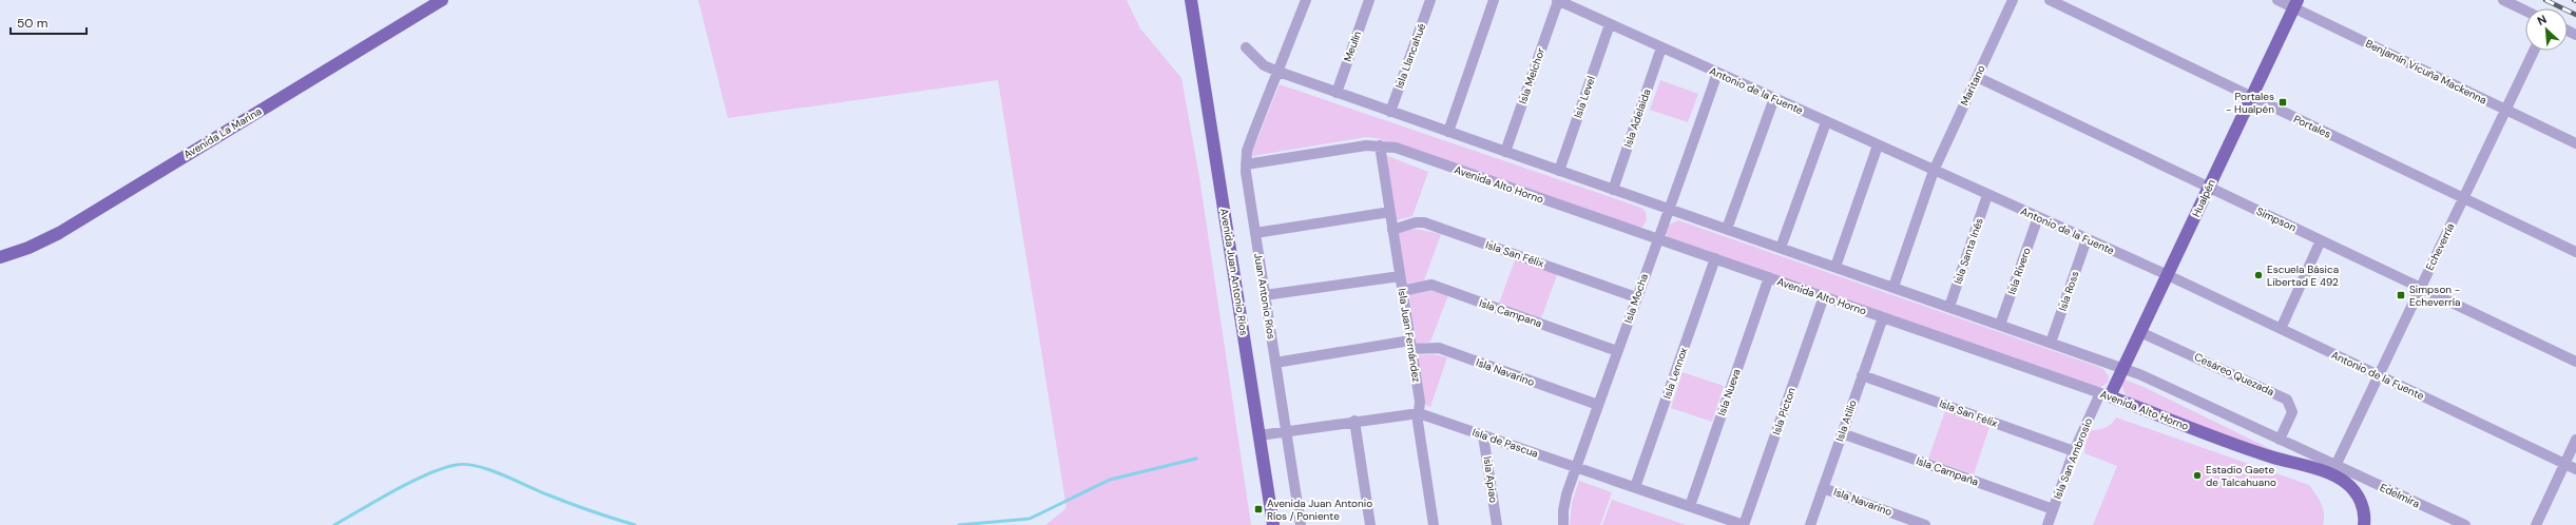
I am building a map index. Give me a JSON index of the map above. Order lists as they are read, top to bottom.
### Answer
{
  "streets": {
    "main road": [
      "Avenida La Marina",
      "Avenida Alto Horno",
      "Hualpén",
      "Avenida Juan Antonio Ríos"
    ],
    "street": [
      "Meulín",
      "Isla Llancahué",
      "Benjamín Vicuña Mackenna",
      "Isla Melchor",
      "Maritano",
      "Antonio de la Fuente",
      "Isla Level",
      "Isla Adelaida",
      "Portales",
      "Simpson",
      "Echeverría",
      "Isla Santa Inés",
      "Isla San Félix",
      "Isla Rivero",
      "Isla Ross",
      "Juan Antonio Ríos",
      "Isla Mocha",
      "Isla Campana",
      "Isla Juan Fernández",
      "Isla Navarino",
      "Isla Lennox",
      "Cesáreo Quezada",
      "Isla Nueva",
      "Isla Picton",
      "Isla Atilio",
      "Isla de Pascua",
      "Isla San Ambrosio",
      "Isla Campaña",
      "Isla Apiao",
      "Edelmira"
    ]
  },
  "crossings": [
    ["Meulín", "Avenida Alto Horno"],
    ["Isla Llancahué", "Avenida Alto Horno"],
    ["Benjamín Vicuña Mackenna", "Hualpén"],
    ["Benjamín Vicuña Mackenna", "Echeverría"],
    ["Isla Melchor", "Antonio de la Fuente"],
    ["Isla Melchor", "Avenida Alto Horno"],
    ["Maritano", "Antonio de la Fuente"],
    ["Maritano", "Simpson"],
    ["Antonio de la Fuente", "Isla Level"],
    ["Antonio de la Fuente", "Isla Adelaida"],
    ["Antonio de la Fuente", "Hualpén"],
    ["Antonio de la Fuente", "Echeverría"],
    ["Antonio de la Fuente", "Isla Santa Inés"],
    ["Antonio de la Fuente", "Isla Rivero"],
    ["Antonio de la Fuente", "Isla Ross"],
    ["Antonio de la Fuente", "Isla Mocha"],
    ["Isla Level", "Avenida Alto Horno"],
    ["Isla Adelaida", "Avenida Alto Horno"],
    ["Portales", "Hualpén"],
    ["Portales", "Echeverría"],
    ["Avenida Alto Horno", "Hualpén"],
    ["Avenida Alto Horno", "Echeverría"],
    ["Avenida Alto Horno", "Isla Santa Inés"],
    ["Avenida Alto Horno", "Isla Rivero"],
    ["Avenida Alto Horno", "Isla Ross"],
    ["Avenida Alto Horno", "Juan Antonio Ríos"],
    ["Avenida Alto Horno", "Isla Mocha"],
    ["Avenida Alto Horno", "Isla Juan Fernández"],
    ["Avenida Alto Horno", "Isla Lennox"],
    ["Avenida Alto Horno", "Cesáreo Quezada"],
    ["Avenida Alto Horno", "Isla Nueva"],
    ["Avenida Alto Horno", "Isla Picton"],
    ["Avenida Alto Horno", "Isla Atilio"],
    ["Avenida Alto Horno", "Isla San Ambrosio"],
    ["Avenida Alto Horno", "Edelmira"],
    ["Hualpén", "Simpson"],
    ["Hualpén", "Cesáreo Quezada"],
    ["Hualpén", "Isla San Ambrosio"],
    ["Simpson", "Echeverría"],
    ["Echeverría", "Edelmira"],
    ["Isla San Félix", "Isla Mocha"],
    ["Isla San Félix", "Isla Juan Fernández"],
    ["Isla San Félix", "Isla Atilio"],
    ["Isla San Félix", "Isla San Ambrosio"],
    ["Avenida Juan Antonio Ríos", "Isla de Pascua"],
    ["Juan Antonio Ríos", "Isla Navarino"],
    ["Juan Antonio Ríos", "Isla de Pascua"],
    ["Isla Mocha", "Isla Campana"],
    ["Isla Mocha", "Isla Navarino"],
    ["Isla Mocha", "Isla de Pascua"],
    ["Isla Campana", "Isla Juan Fernández"],
    ["Isla Juan Fernández", "Isla Navarino"],
    ["Isla Juan Fernández", "Isla de Pascua"],
    ["Isla Navarino", "Isla Atilio"],
    ["Isla Lennox", "Isla de Pascua"],
    ["Isla Nueva", "Isla de Pascua"],
    ["Isla Picton", "Isla de Pascua"],
    ["Isla Atilio", "Isla Campaña"],
    ["Isla de Pascua", "Isla Apiao"],
    ["Isla San Ambrosio", "Isla Campaña"]
  ],
  "places": {
    "transit": ["Portales - Hualpén", "Simpson - Echeverría", "Avenida Juan Antonio Ríos / Poniente"],
    "other": ["Escuela Básica Libertad E 492", "Estadio Gaete de Talcahuano"]
  },
  "scale_bar": "50 m",
  "north": "top left"
}
